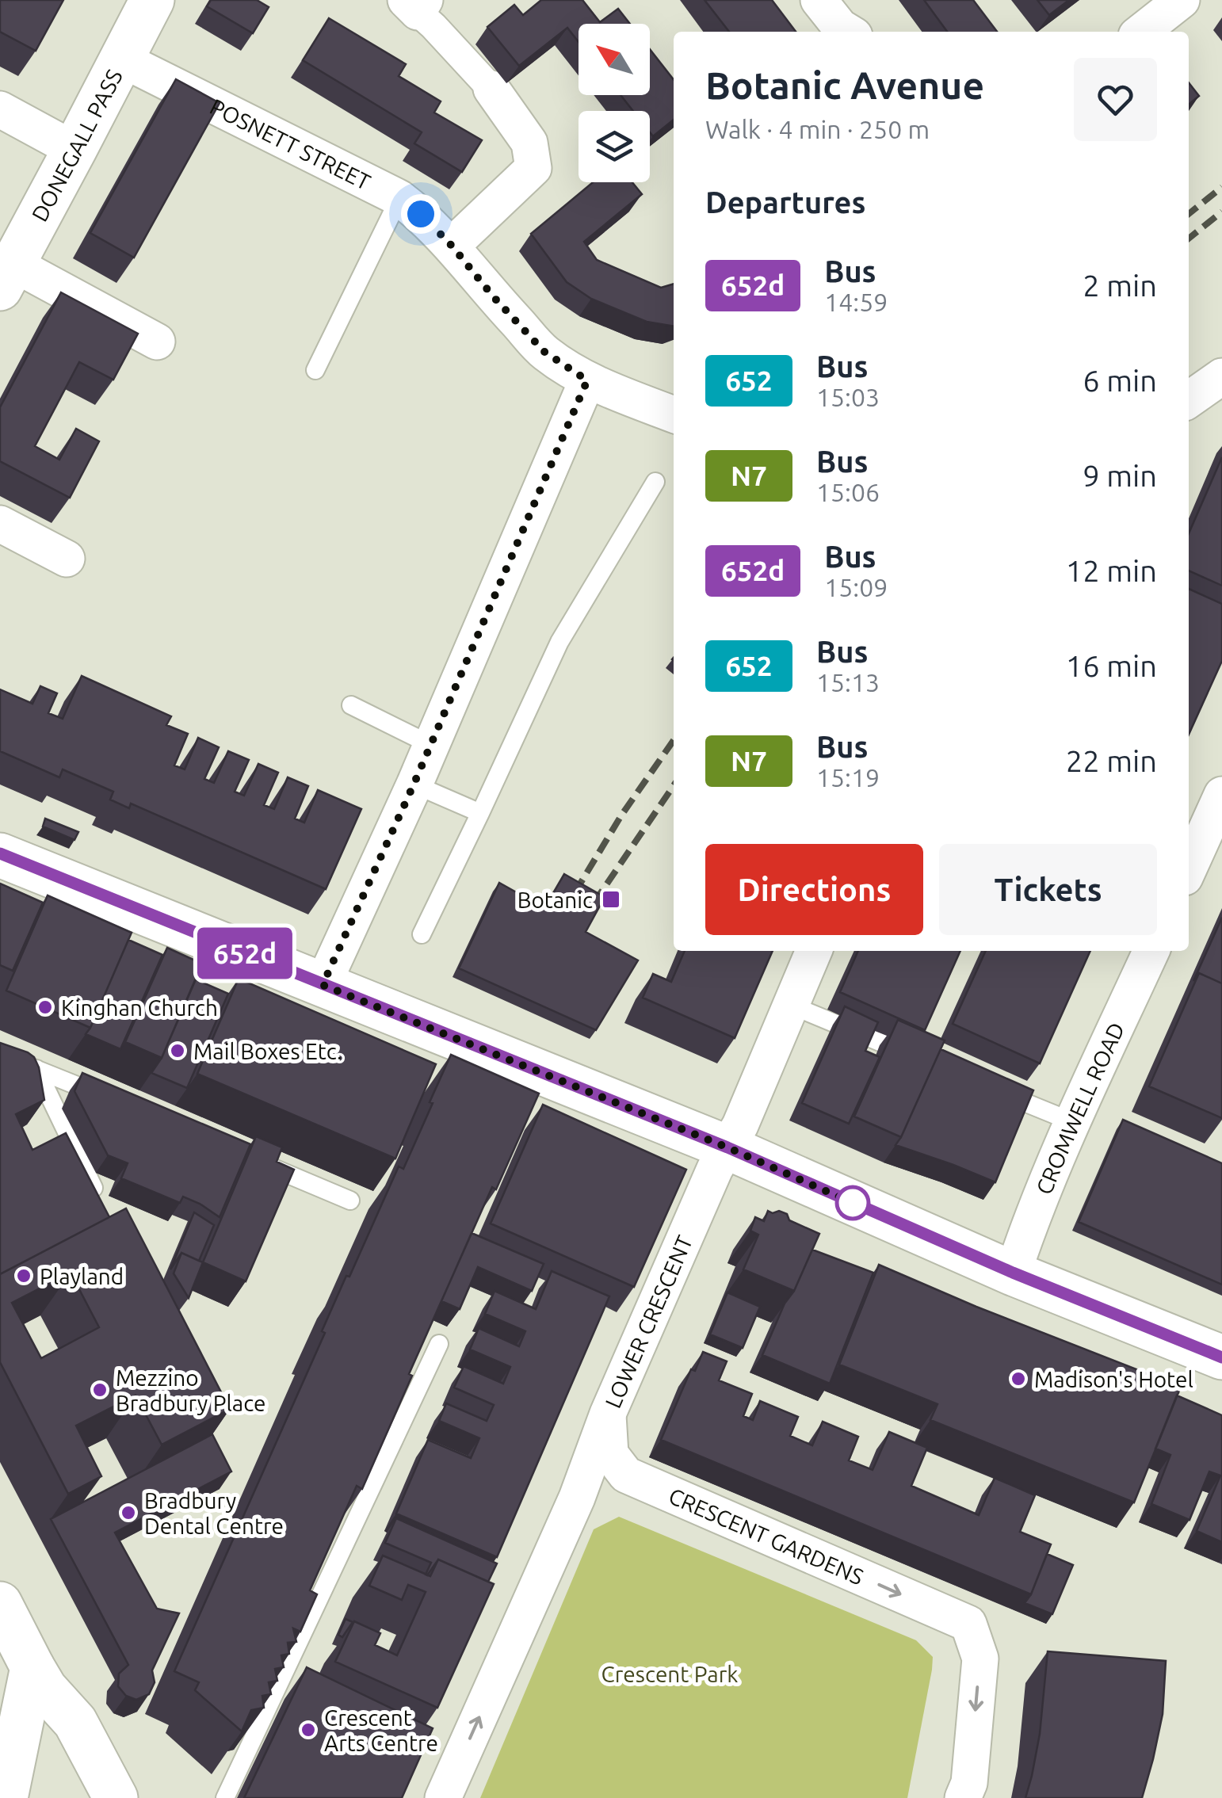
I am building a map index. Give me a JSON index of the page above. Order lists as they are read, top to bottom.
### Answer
{
  "streets": {
    "street": [
      "POSNETT STREET",
      "DONEGALL PASS",
      "CROMWELL ROAD",
      "LOWER CRESCENT",
      "CRESCENT GARDENS"
    ]
  },
  "crossings": [
    ["POSNETT STREET", "DONEGALL PASS"]
  ],
  "one_way": ["LOWER CRESCENT", "CRESCENT GARDENS"],
  "parks": ["Crescent Park"],
  "places": {
    "transit": ["Botanic"],
    "other": [
      "Kinghan Church",
      "Mail Boxes Etc.",
      "Playland",
      "Madison's Hotel",
      "Mezzino Bradbury Place",
      "Bradbury Dental Centre",
      "Crescent Arts Centre"
    ]
  },
  "lines": ["bus line 652d"],
  "north": "top left",
  "page": {
    "on_map": "652d",
    "heading": [
      ["Botanic Avenue", "Walk · 4 min · 250 m"],
      "Departures"
    ],
    "list": [
      {
        "mark": "652d",
        "name": "Bus",
        "note": "14:59",
        "value": "2 min"
      },
      {
        "mark": "652",
        "name": "Bus",
        "note": "15:03",
        "value": "6 min"
      },
      {
        "mark": "N7",
        "name": "Bus",
        "note": "15:06",
        "value": "9 min"
      },
      {
        "mark": "652d",
        "name": "Bus",
        "note": "15:09",
        "value": "12 min"
      },
      {
        "mark": "652",
        "name": "Bus",
        "note": "15:13",
        "value": "16 min"
      },
      {
        "mark": "N7",
        "name": "Bus",
        "note": "15:19",
        "value": "22 min"
      }
    ],
    "buttons": ["Directions", "Tickets"]
  }
}
